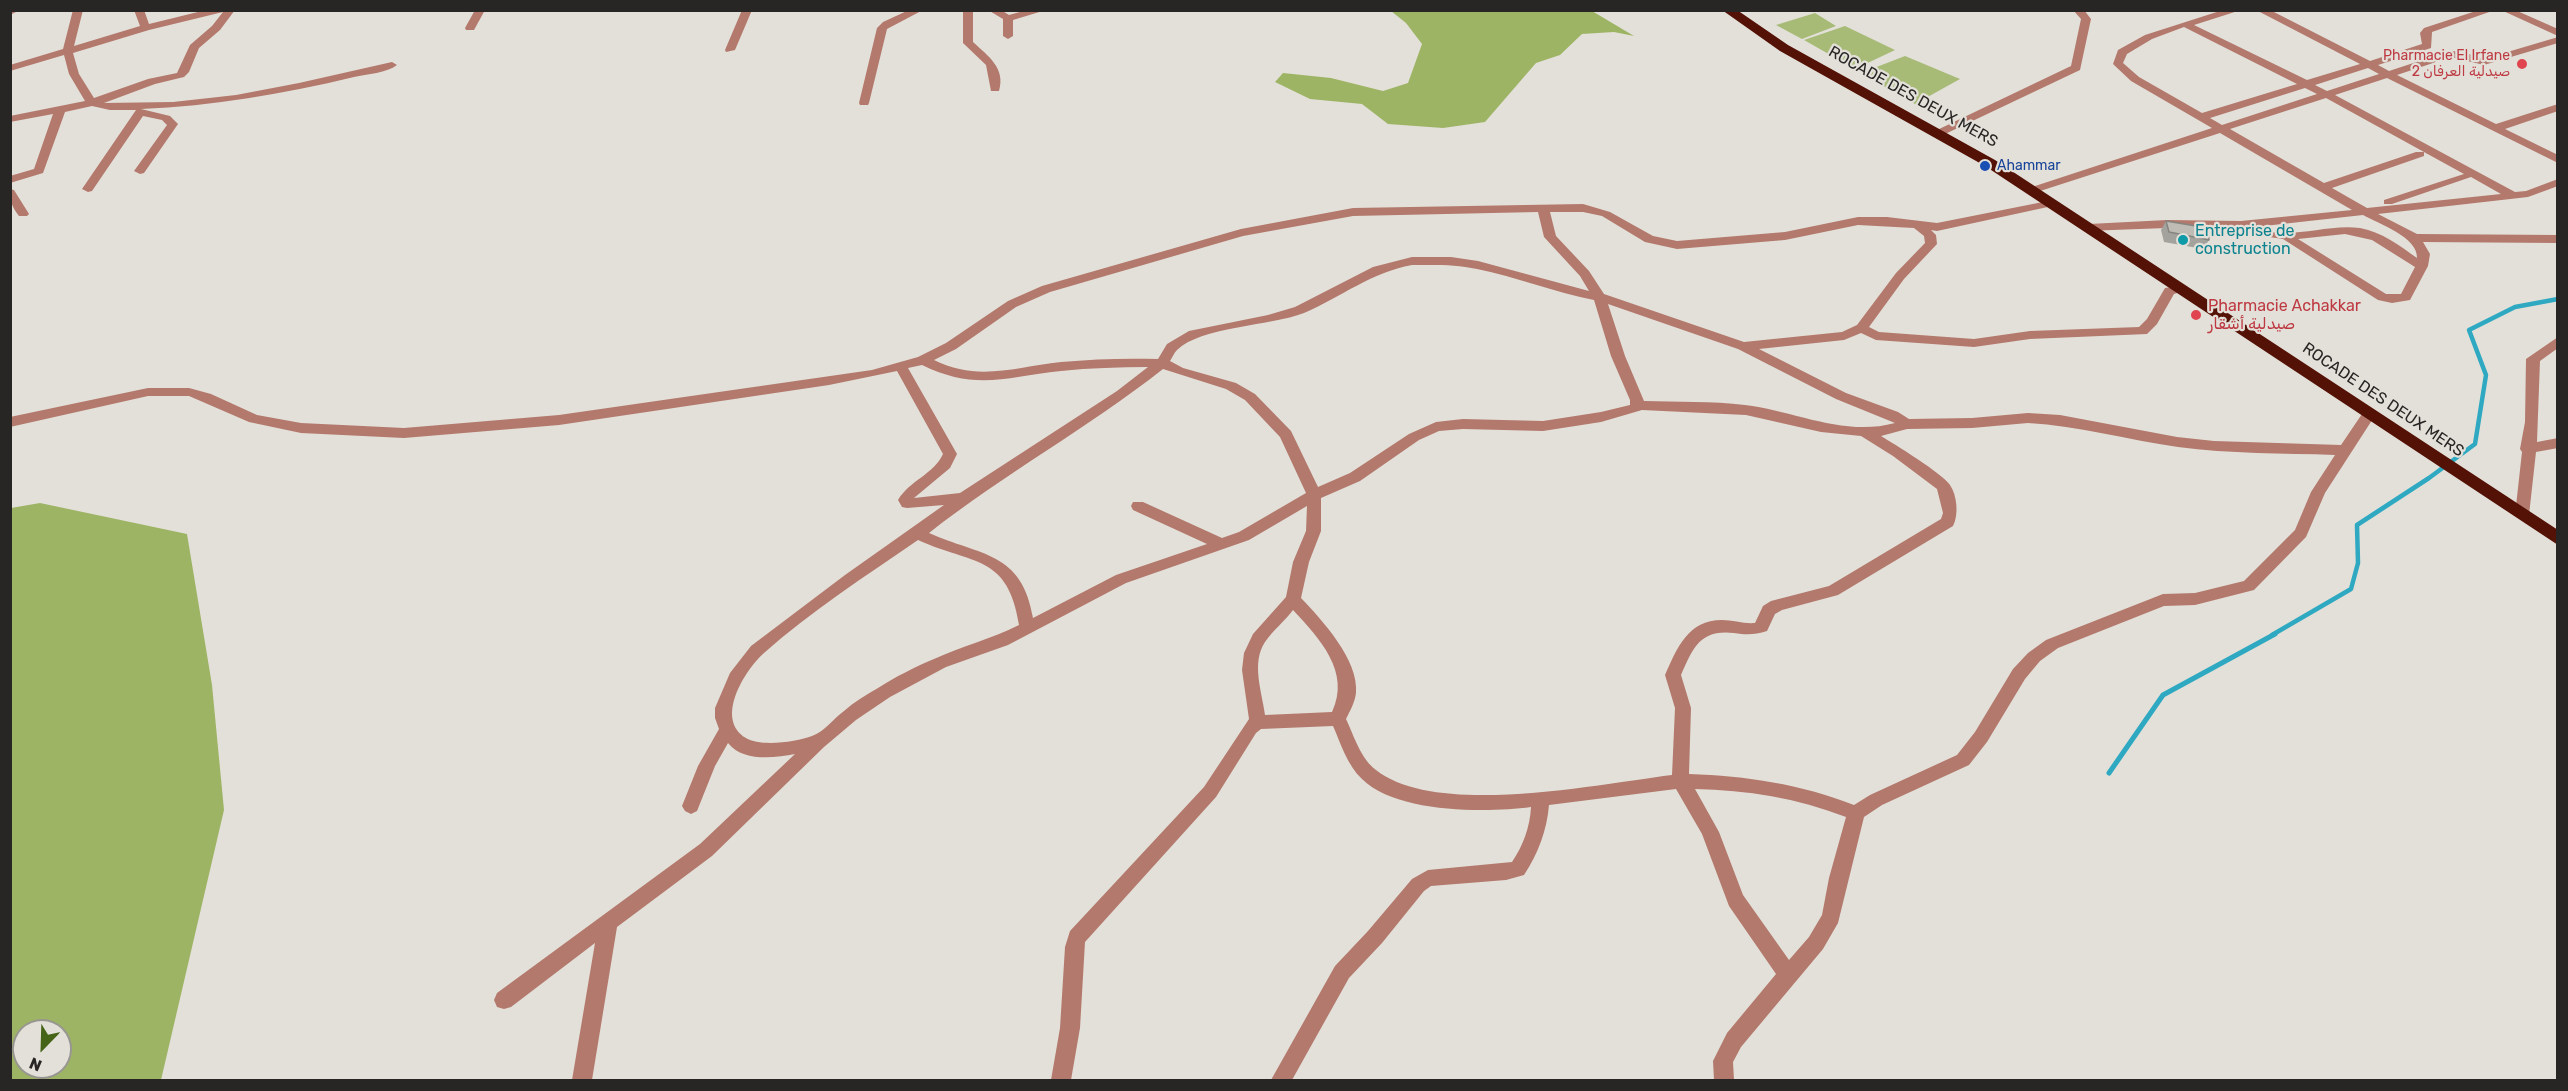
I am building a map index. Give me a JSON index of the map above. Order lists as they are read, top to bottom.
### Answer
{
  "streets": {
    "highway": ["ROCADE DES DEUX MERS"]
  },
  "places": [
    "Pharmacie El Irfane صيدلية العرفان 2",
    "Ahammar",
    "Entreprise de construction",
    "Pharmacie Achakkar صيدلية أشقار"
  ],
  "north": "bottom left"
}
